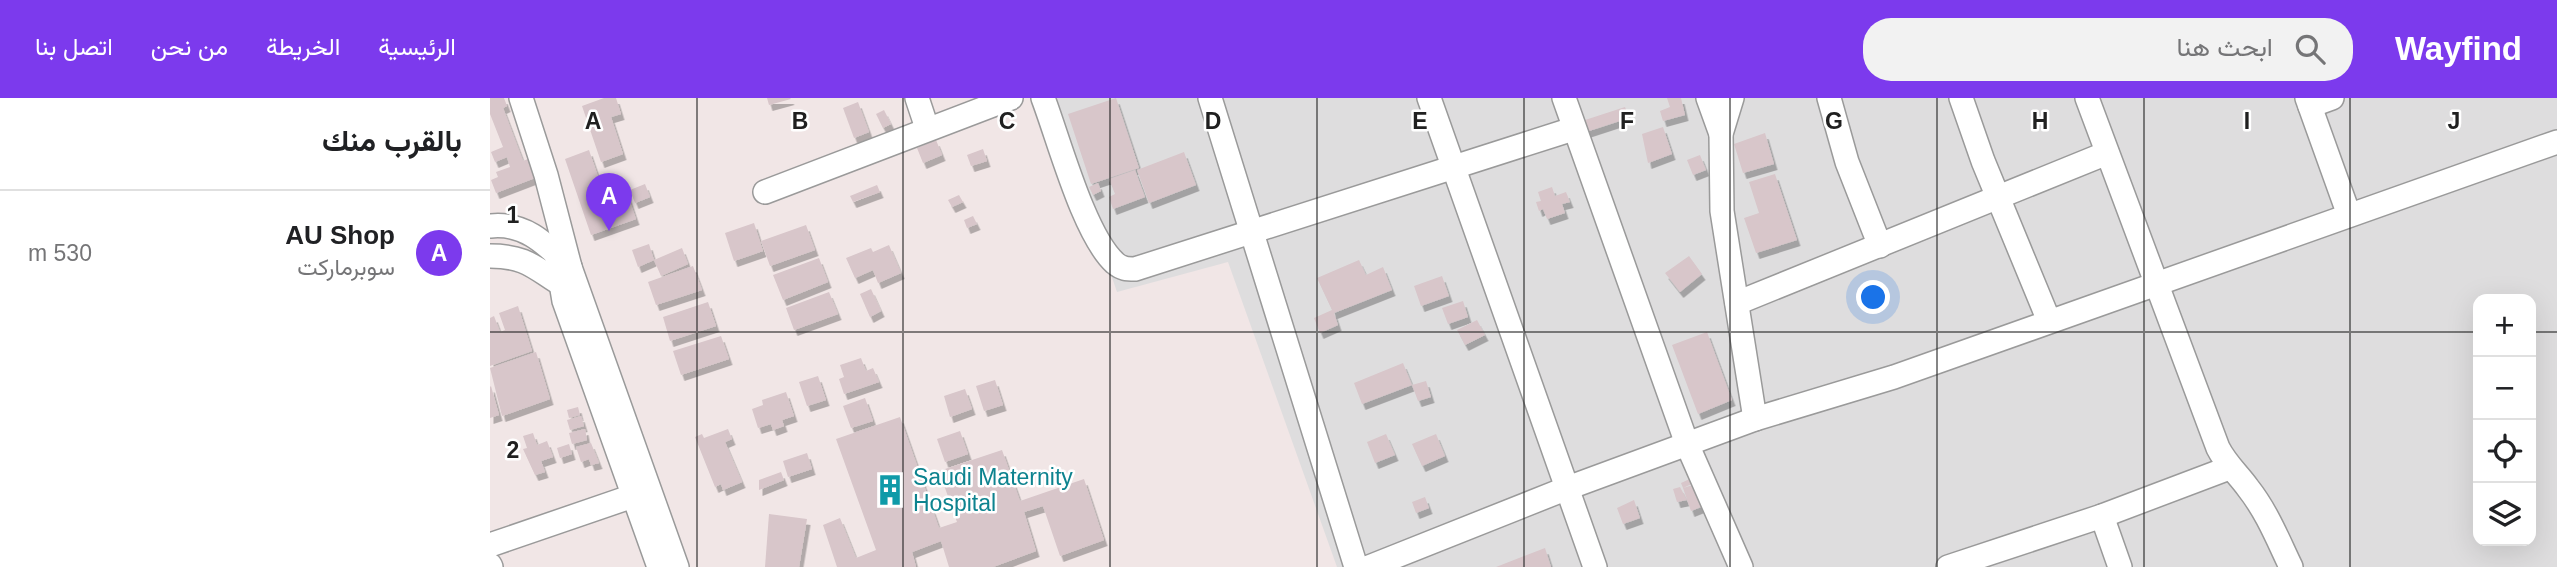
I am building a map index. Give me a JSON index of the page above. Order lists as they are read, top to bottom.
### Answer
{
  "places": {
    "building": ["Saudi Maternity Hospital"]
  },
  "page": {
    "header": "Wayfind",
    "search": "ابحث هنا",
    "nav": [
      "الرئيسية",
      "الخريطة",
      "من نحن",
      "اتصل بنا"
    ],
    "heading": "بالقرب منك",
    "pins": "A",
    "list": [
      {
        "mark": "A",
        "name": "AU Shop",
        "note": "سوبرماركت",
        "value": "530 m"
      }
    ],
    "map_buttons": ["+", "−"]
  },
  "grid": {
    "columns": [
      "A",
      "B",
      "C",
      "D",
      "E",
      "F",
      "G",
      "H",
      "I",
      "J"
    ],
    "rows": ["1", "2"]
  }
}
